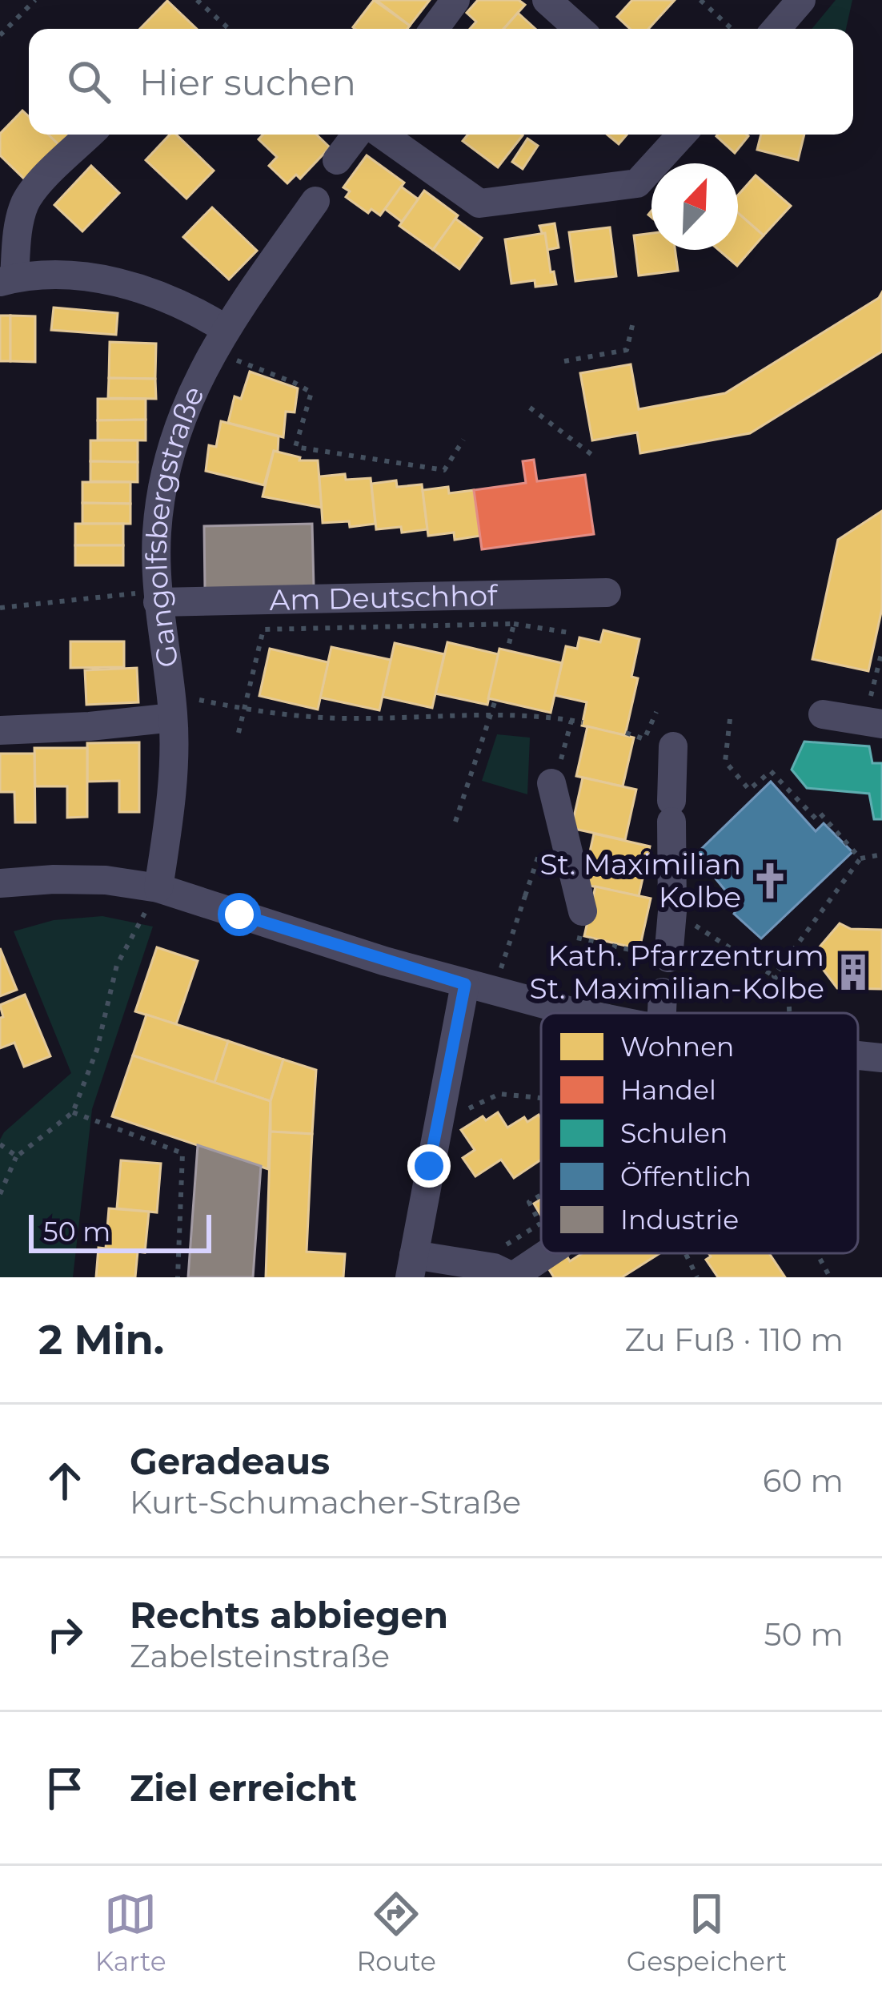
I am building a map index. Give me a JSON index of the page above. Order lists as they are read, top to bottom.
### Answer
{
  "streets": {
    "street": ["Gangolfsbergstraße", "Am Deutschhof"]
  },
  "crossings": [
    ["Gangolfsbergstraße", "Am Deutschhof"]
  ],
  "places": {
    "church": ["St. Maximilian Kolbe"],
    "building": ["Kath. Pfarrzentrum St. Maximilian-Kolbe"]
  },
  "legend": [
    "Wohnen",
    "Handel",
    "Schulen",
    "Öffentlich",
    "Industrie"
  ],
  "scale_bar": "50 m",
  "north": "top right",
  "page": {
    "search": "Hier suchen",
    "scale": "50 m",
    "heading": ["2 Min.", "Zu Fuß · 110 m"],
    "list": [
      ["Geradeaus", "Kurt-Schumacher-Straße", "60 m"],
      ["Rechts abbiegen", "Zabelsteinstraße", "50 m"],
      "Ziel erreicht"
    ],
    "nav": ["Karte", "Route", "Gespeichert"]
  }
}
